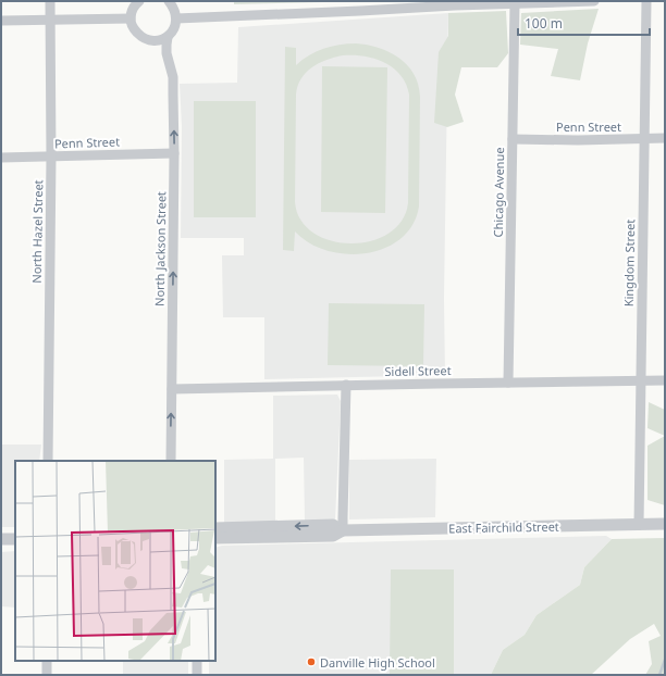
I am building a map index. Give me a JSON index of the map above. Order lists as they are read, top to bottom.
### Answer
{
  "streets": {
    "street": [
      "Penn Street",
      "Chicago Avenue",
      "North Hazel Street",
      "North Jackson Street",
      "Kingdom Street",
      "Sidell Street",
      "East Fairchild Street"
    ]
  },
  "crossings": [
    ["Penn Street", "Chicago Avenue"],
    ["Penn Street", "North Hazel Street"],
    ["Penn Street", "North Jackson Street"],
    ["Penn Street", "Kingdom Street"],
    ["Chicago Avenue", "Sidell Street"],
    ["North Jackson Street", "Sidell Street"],
    ["Kingdom Street", "Sidell Street"],
    ["Kingdom Street", "East Fairchild Street"]
  ],
  "one_way": ["North Jackson Street"],
  "places": ["Danville High School"],
  "scale_bar": "100 m"
}
